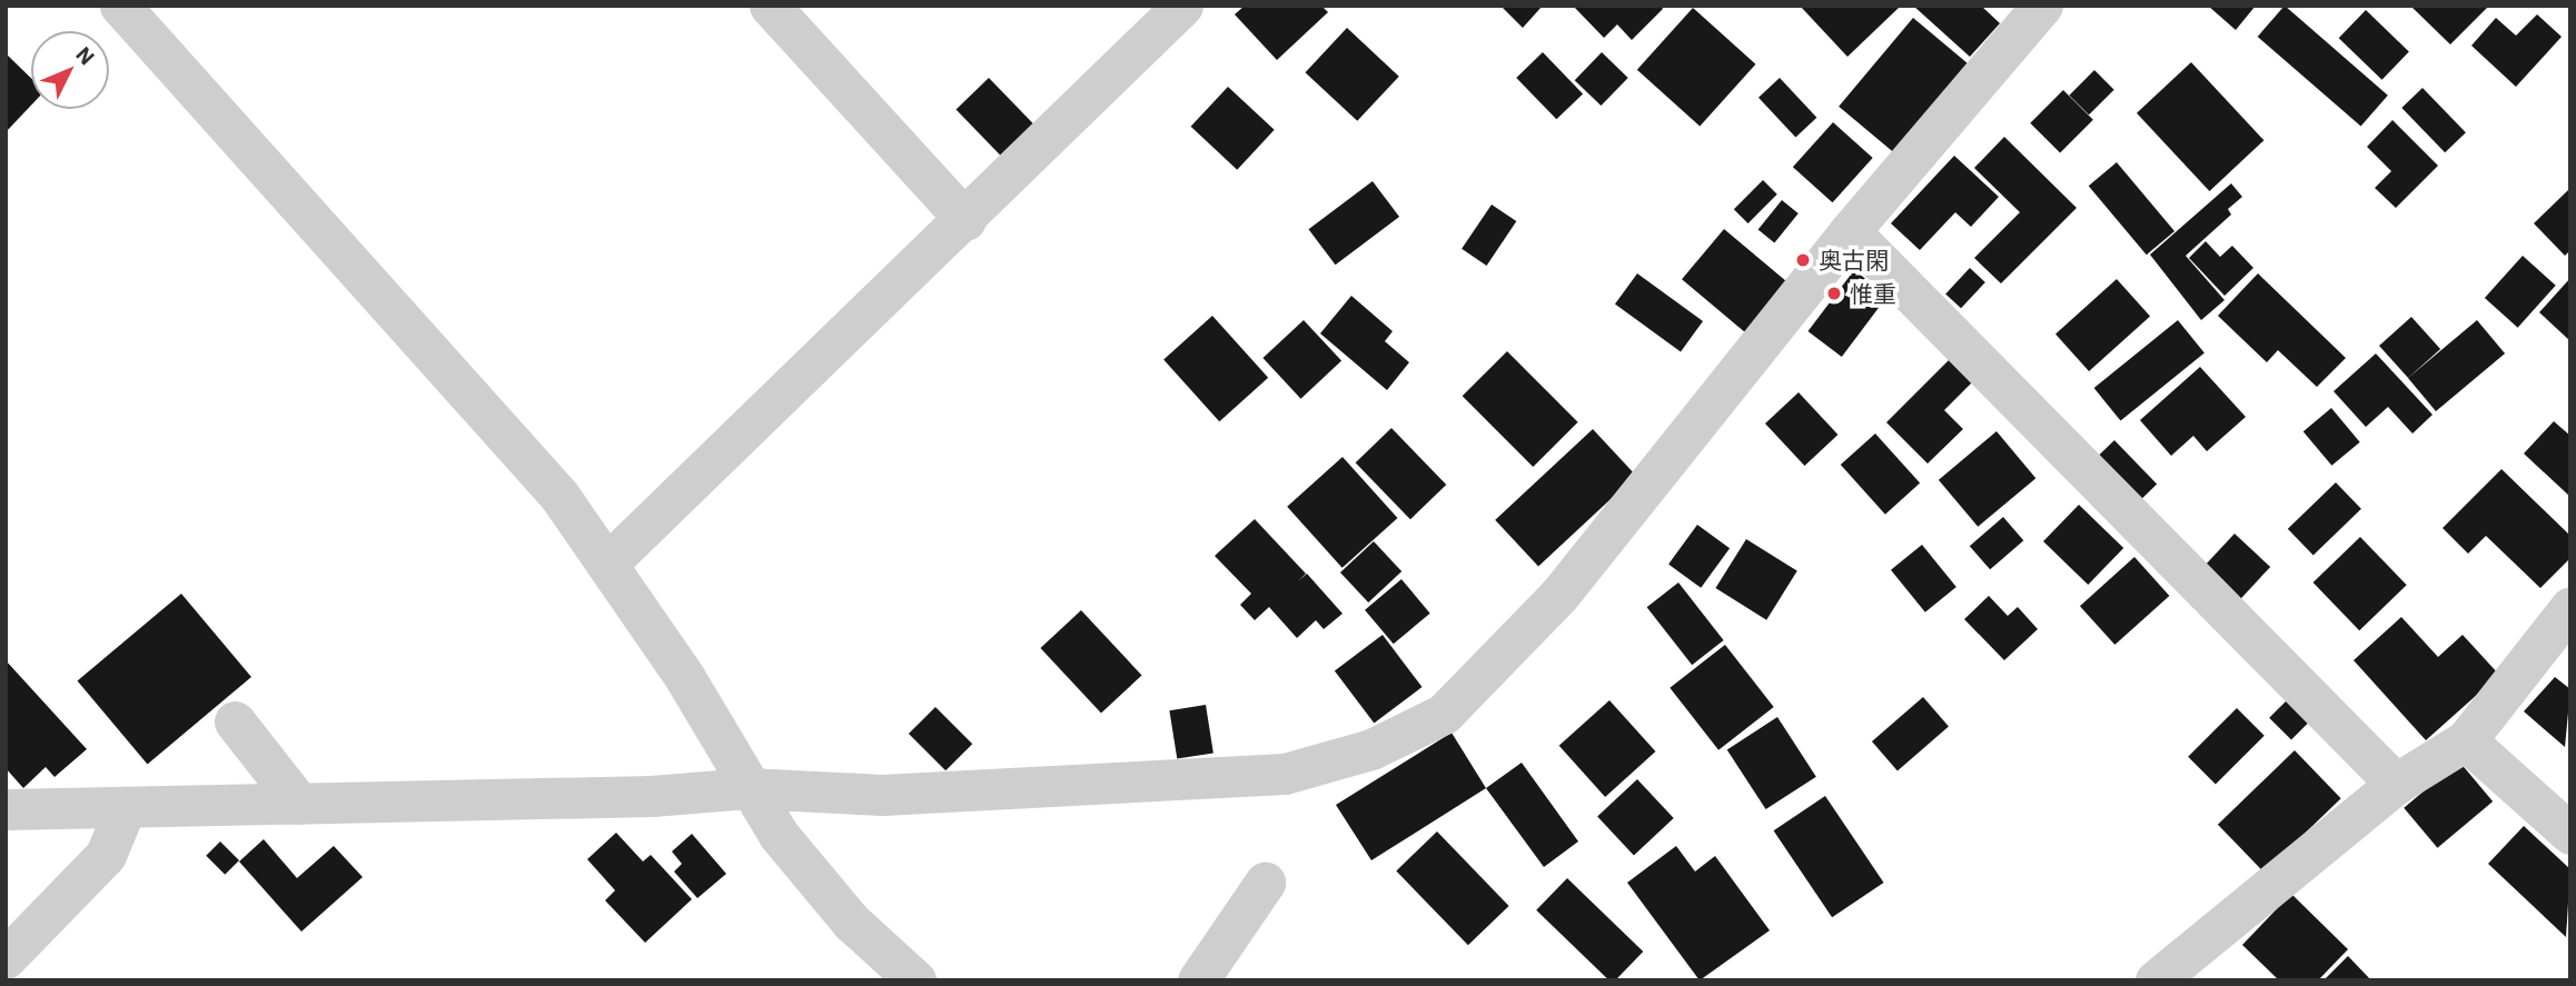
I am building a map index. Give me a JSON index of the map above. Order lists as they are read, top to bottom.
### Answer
{
  "places": ["奥古閑", "惟重"],
  "north": "top right"
}
